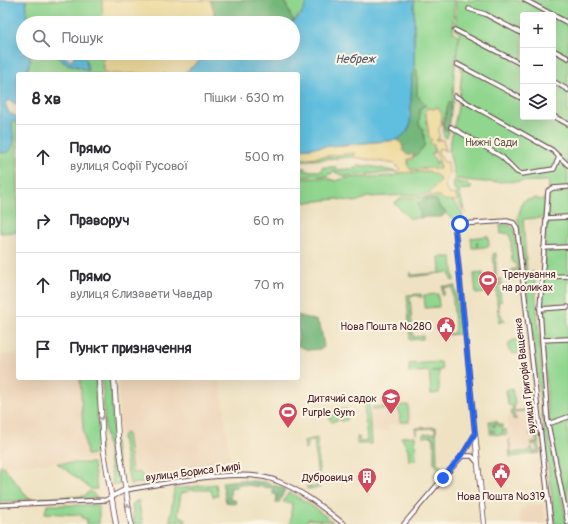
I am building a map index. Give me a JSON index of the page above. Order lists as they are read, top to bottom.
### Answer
{
  "streets": {
    "street": ["вулиця Григорія Ващенка", "вулиця Бориса Гмирі"]
  },
  "water": ["Небреж"],
  "parks": ["Нижні Сади"],
  "places": {
    "sports": ["Тренування на роликах", "Purple Gym"],
    "public building": ["Нова Пошта №280", "Нова Пошта №319"],
    "school or university": ["Дитячий садок"],
    "building": ["Дубровиця"]
  },
  "page": {
    "map_buttons": ["+", "−"],
    "search": "Пошук",
    "heading": ["8 хв", "Пішки · 630 m"],
    "list": [
      ["Прямо", "вулиця Софії Русової", "500 m"],
      ["Праворуч", "60 m"],
      ["Прямо", "вулиця Єлизавети Чавдар", "70 m"],
      "Пункт призначення"
    ]
  }
}
